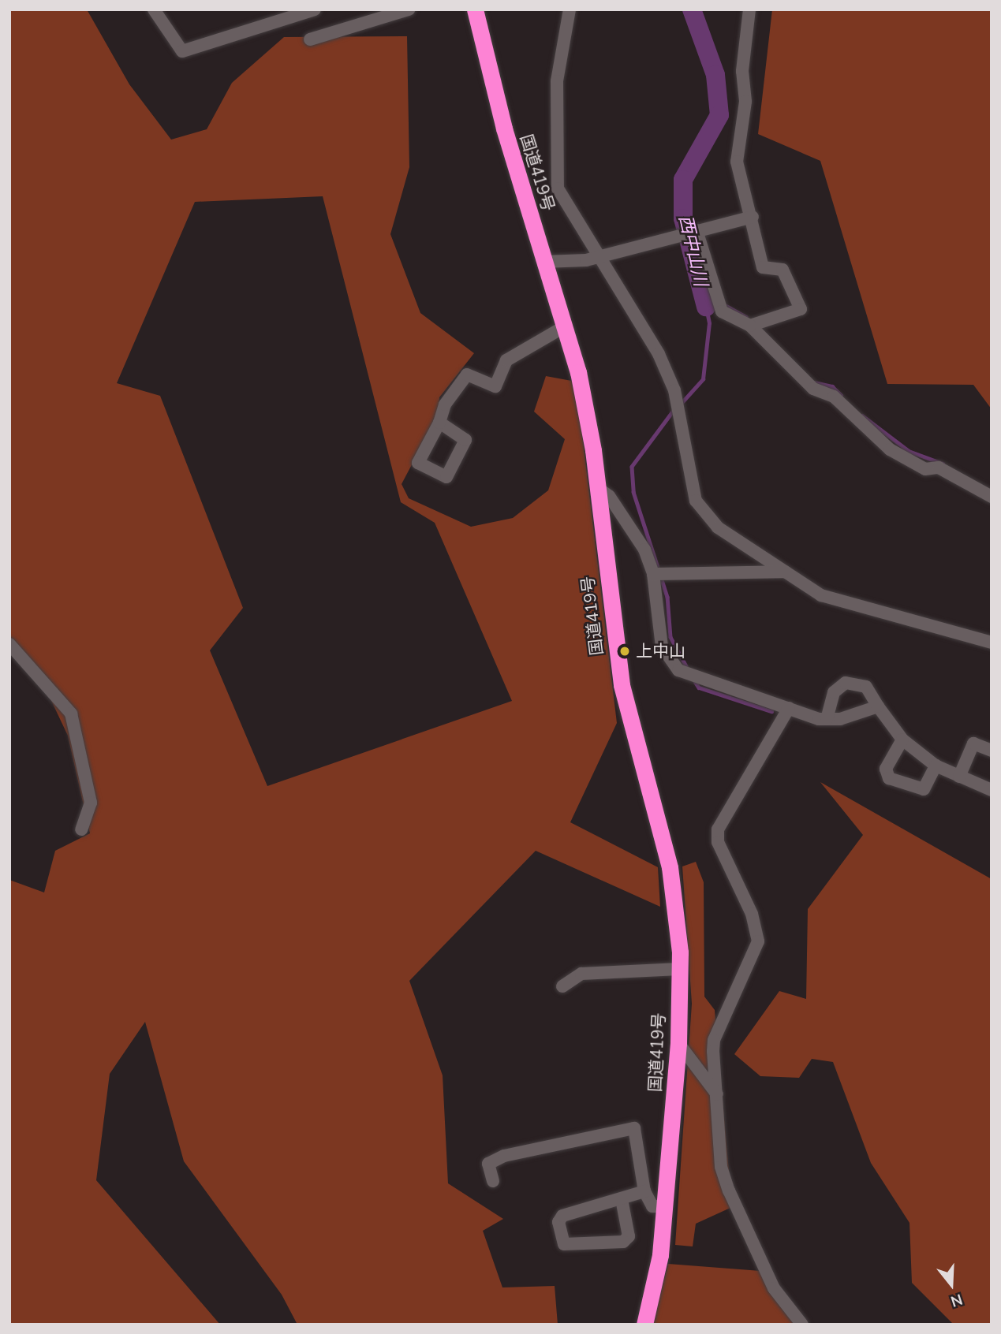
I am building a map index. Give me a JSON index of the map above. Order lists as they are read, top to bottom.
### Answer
{
  "streets": {
    "highway": ["国道419号"]
  },
  "water": ["西中山川"],
  "places": ["上中山"],
  "north": "bottom"
}
